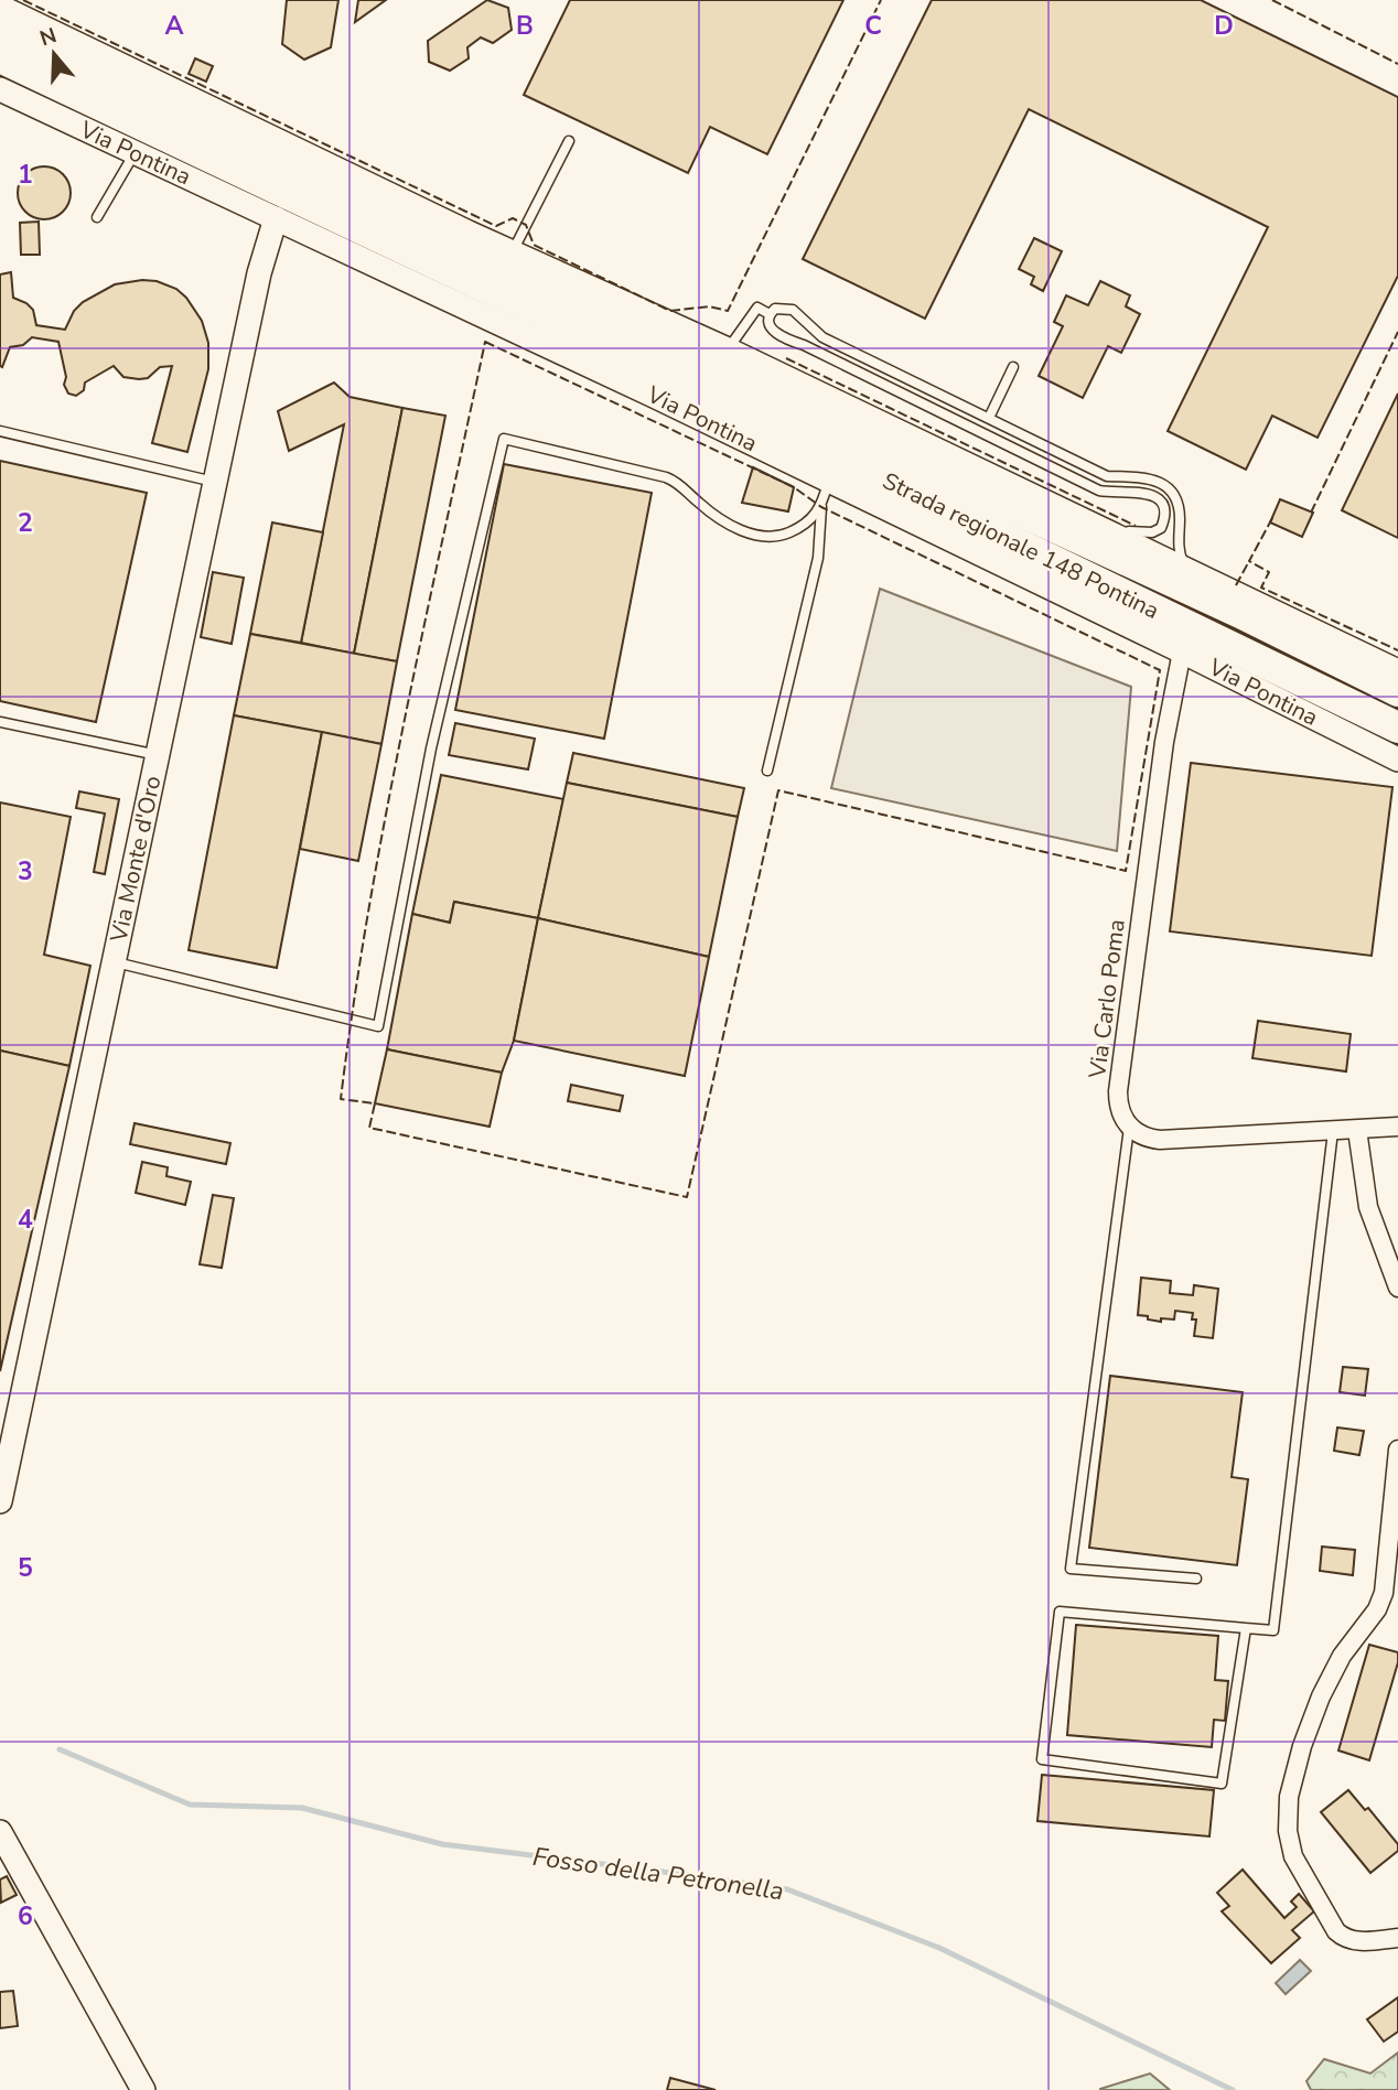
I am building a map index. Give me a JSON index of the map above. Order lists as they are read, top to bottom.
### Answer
{
  "streets": {
    "highway": ["Via Pontina", "Strada regionale 148 Pontina"],
    "street": ["Via Monte d'Oro", "Via Carlo Poma"]
  },
  "crossings": [
    ["Via Pontina", "Strada regionale 148 Pontina"],
    ["Via Pontina", "Via Monte d'Oro"],
    ["Via Pontina", "Via Carlo Poma"]
  ],
  "water": ["Fosso della Petronella"],
  "north": "top",
  "grid": {
    "columns": [
      "A",
      "B",
      "C",
      "D"
    ],
    "rows": [
      "1",
      "2",
      "3",
      "4",
      "5",
      "6"
    ]
  }
}
